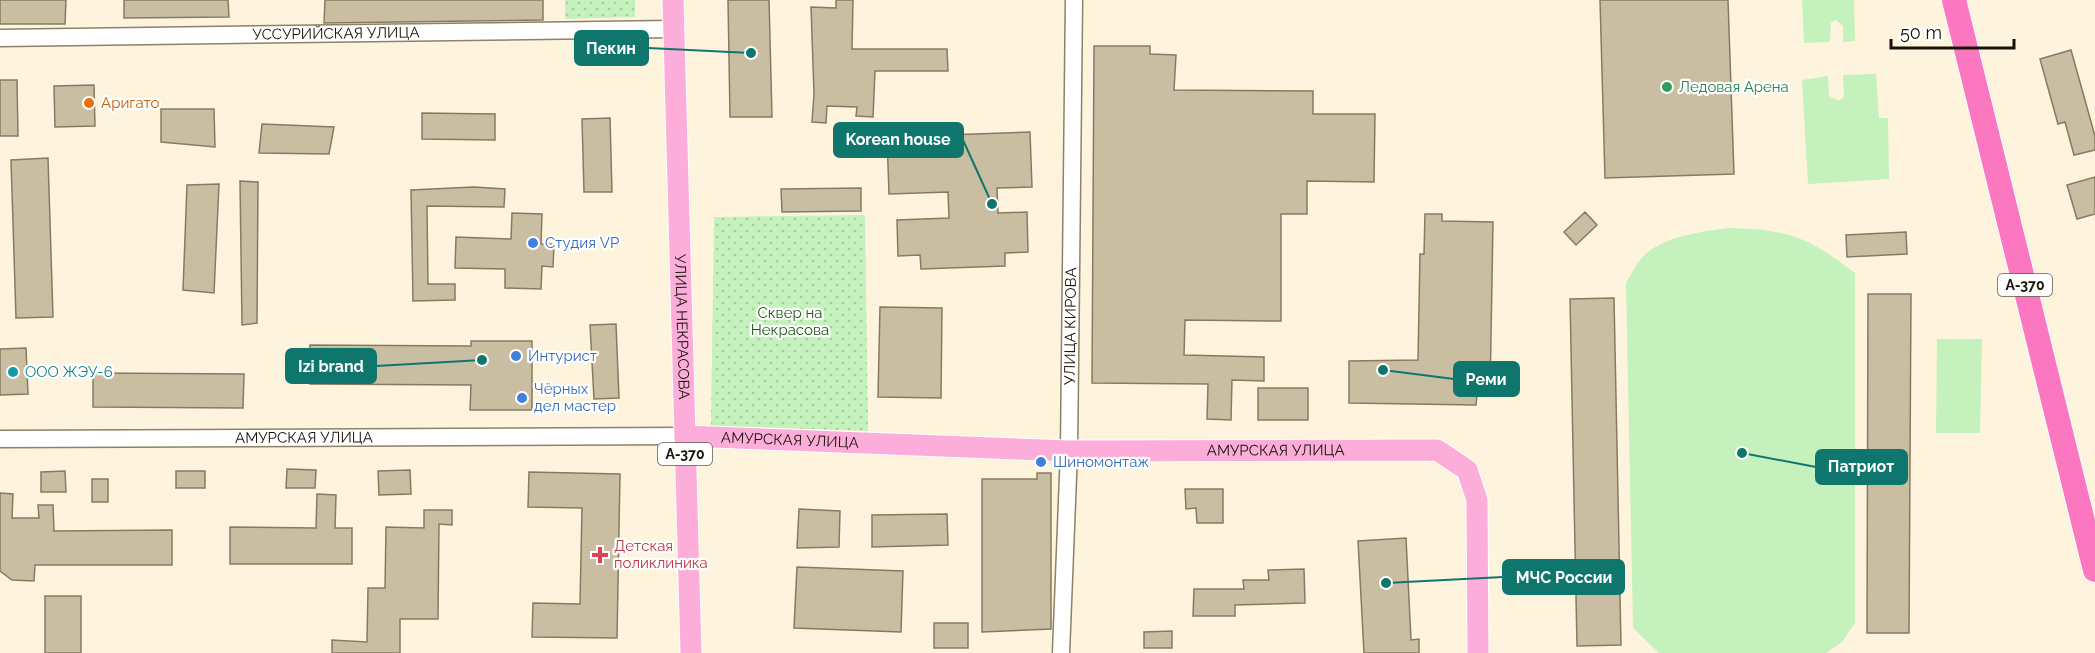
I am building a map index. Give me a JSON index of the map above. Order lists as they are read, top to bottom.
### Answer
{
  "streets": {
    "highway": ["А-370"],
    "main road": ["УЛИЦА НЕКРАСОВА", "АМУРСКАЯ УЛИЦА"],
    "street": ["УССУРИЙСКАЯ УЛИЦА", "УЛИЦА КИРОВА"]
  },
  "crossings": [
    ["УССУРИЙСКАЯ УЛИЦА", "УЛИЦА НЕКРАСОВА"],
    ["УЛИЦА НЕКРАСОВА", "АМУРСКАЯ УЛИЦА"],
    ["УЛИЦА КИРОВА", "АМУРСКАЯ УЛИЦА"]
  ],
  "parks": ["Сквер на Некрасова"],
  "places": {
    "other": [
      "Пекин",
      "Ледовая Арена",
      "Аригато",
      "Korean house",
      "Студия VP",
      "Интурист",
      "Izi brand",
      "Реми",
      "ООО ЖЭУ-6",
      "Чёрных дел мастер",
      "Патриот",
      "Шиномонтаж",
      "МЧС России"
    ],
    "health": ["Детская поликлиника"]
  },
  "scale_bar": "50 m"
}
